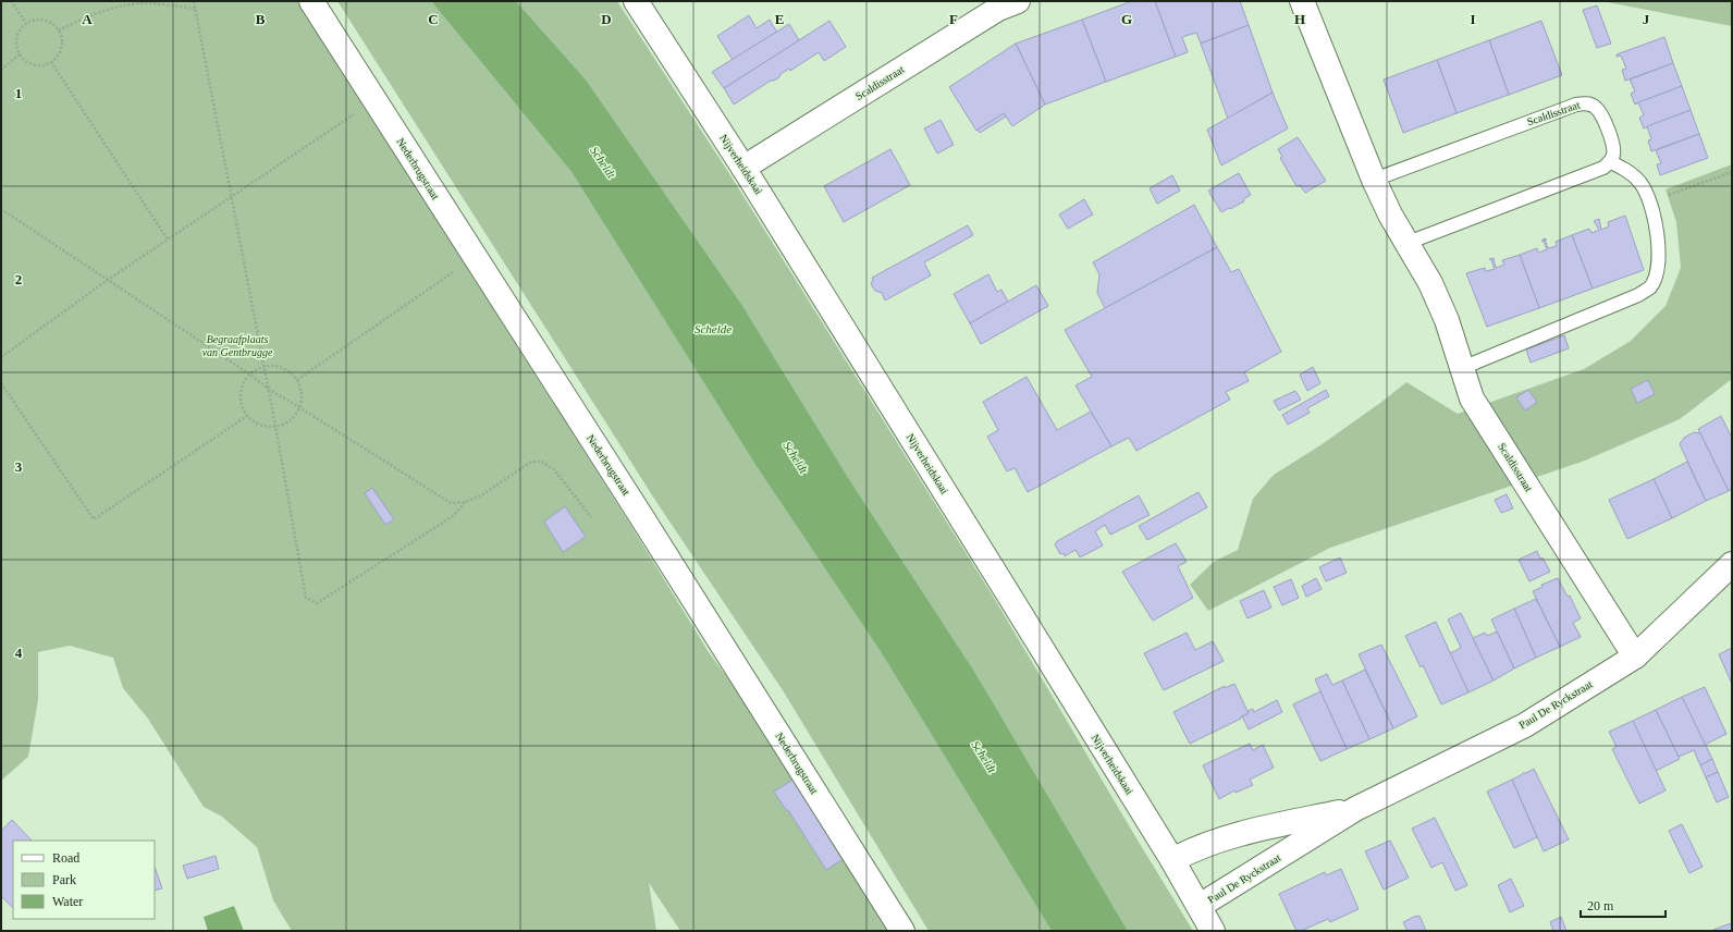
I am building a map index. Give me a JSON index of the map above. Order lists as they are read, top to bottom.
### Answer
{
  "streets": {
    "street": [
      "Scaldisstraat",
      "Nijverheidskaai",
      "Nederbrugstraat",
      "Paul De Ryckstraat"
    ]
  },
  "crossings": [
    ["Scaldisstraat", "Nijverheidskaai"],
    ["Scaldisstraat", "Paul De Ryckstraat"],
    ["Nijverheidskaai", "Paul De Ryckstraat"]
  ],
  "water": ["Scheldt", "Schelde"],
  "parks": ["Begraafplaats van Gentbrugge"],
  "legend": ["Road", "Park", "Water"],
  "scale_bar": "20 m",
  "grid": {
    "columns": [
      "A",
      "B",
      "C",
      "D",
      "E",
      "F",
      "G",
      "H",
      "I",
      "J"
    ],
    "rows": [
      "1",
      "2",
      "3",
      "4"
    ]
  }
}
